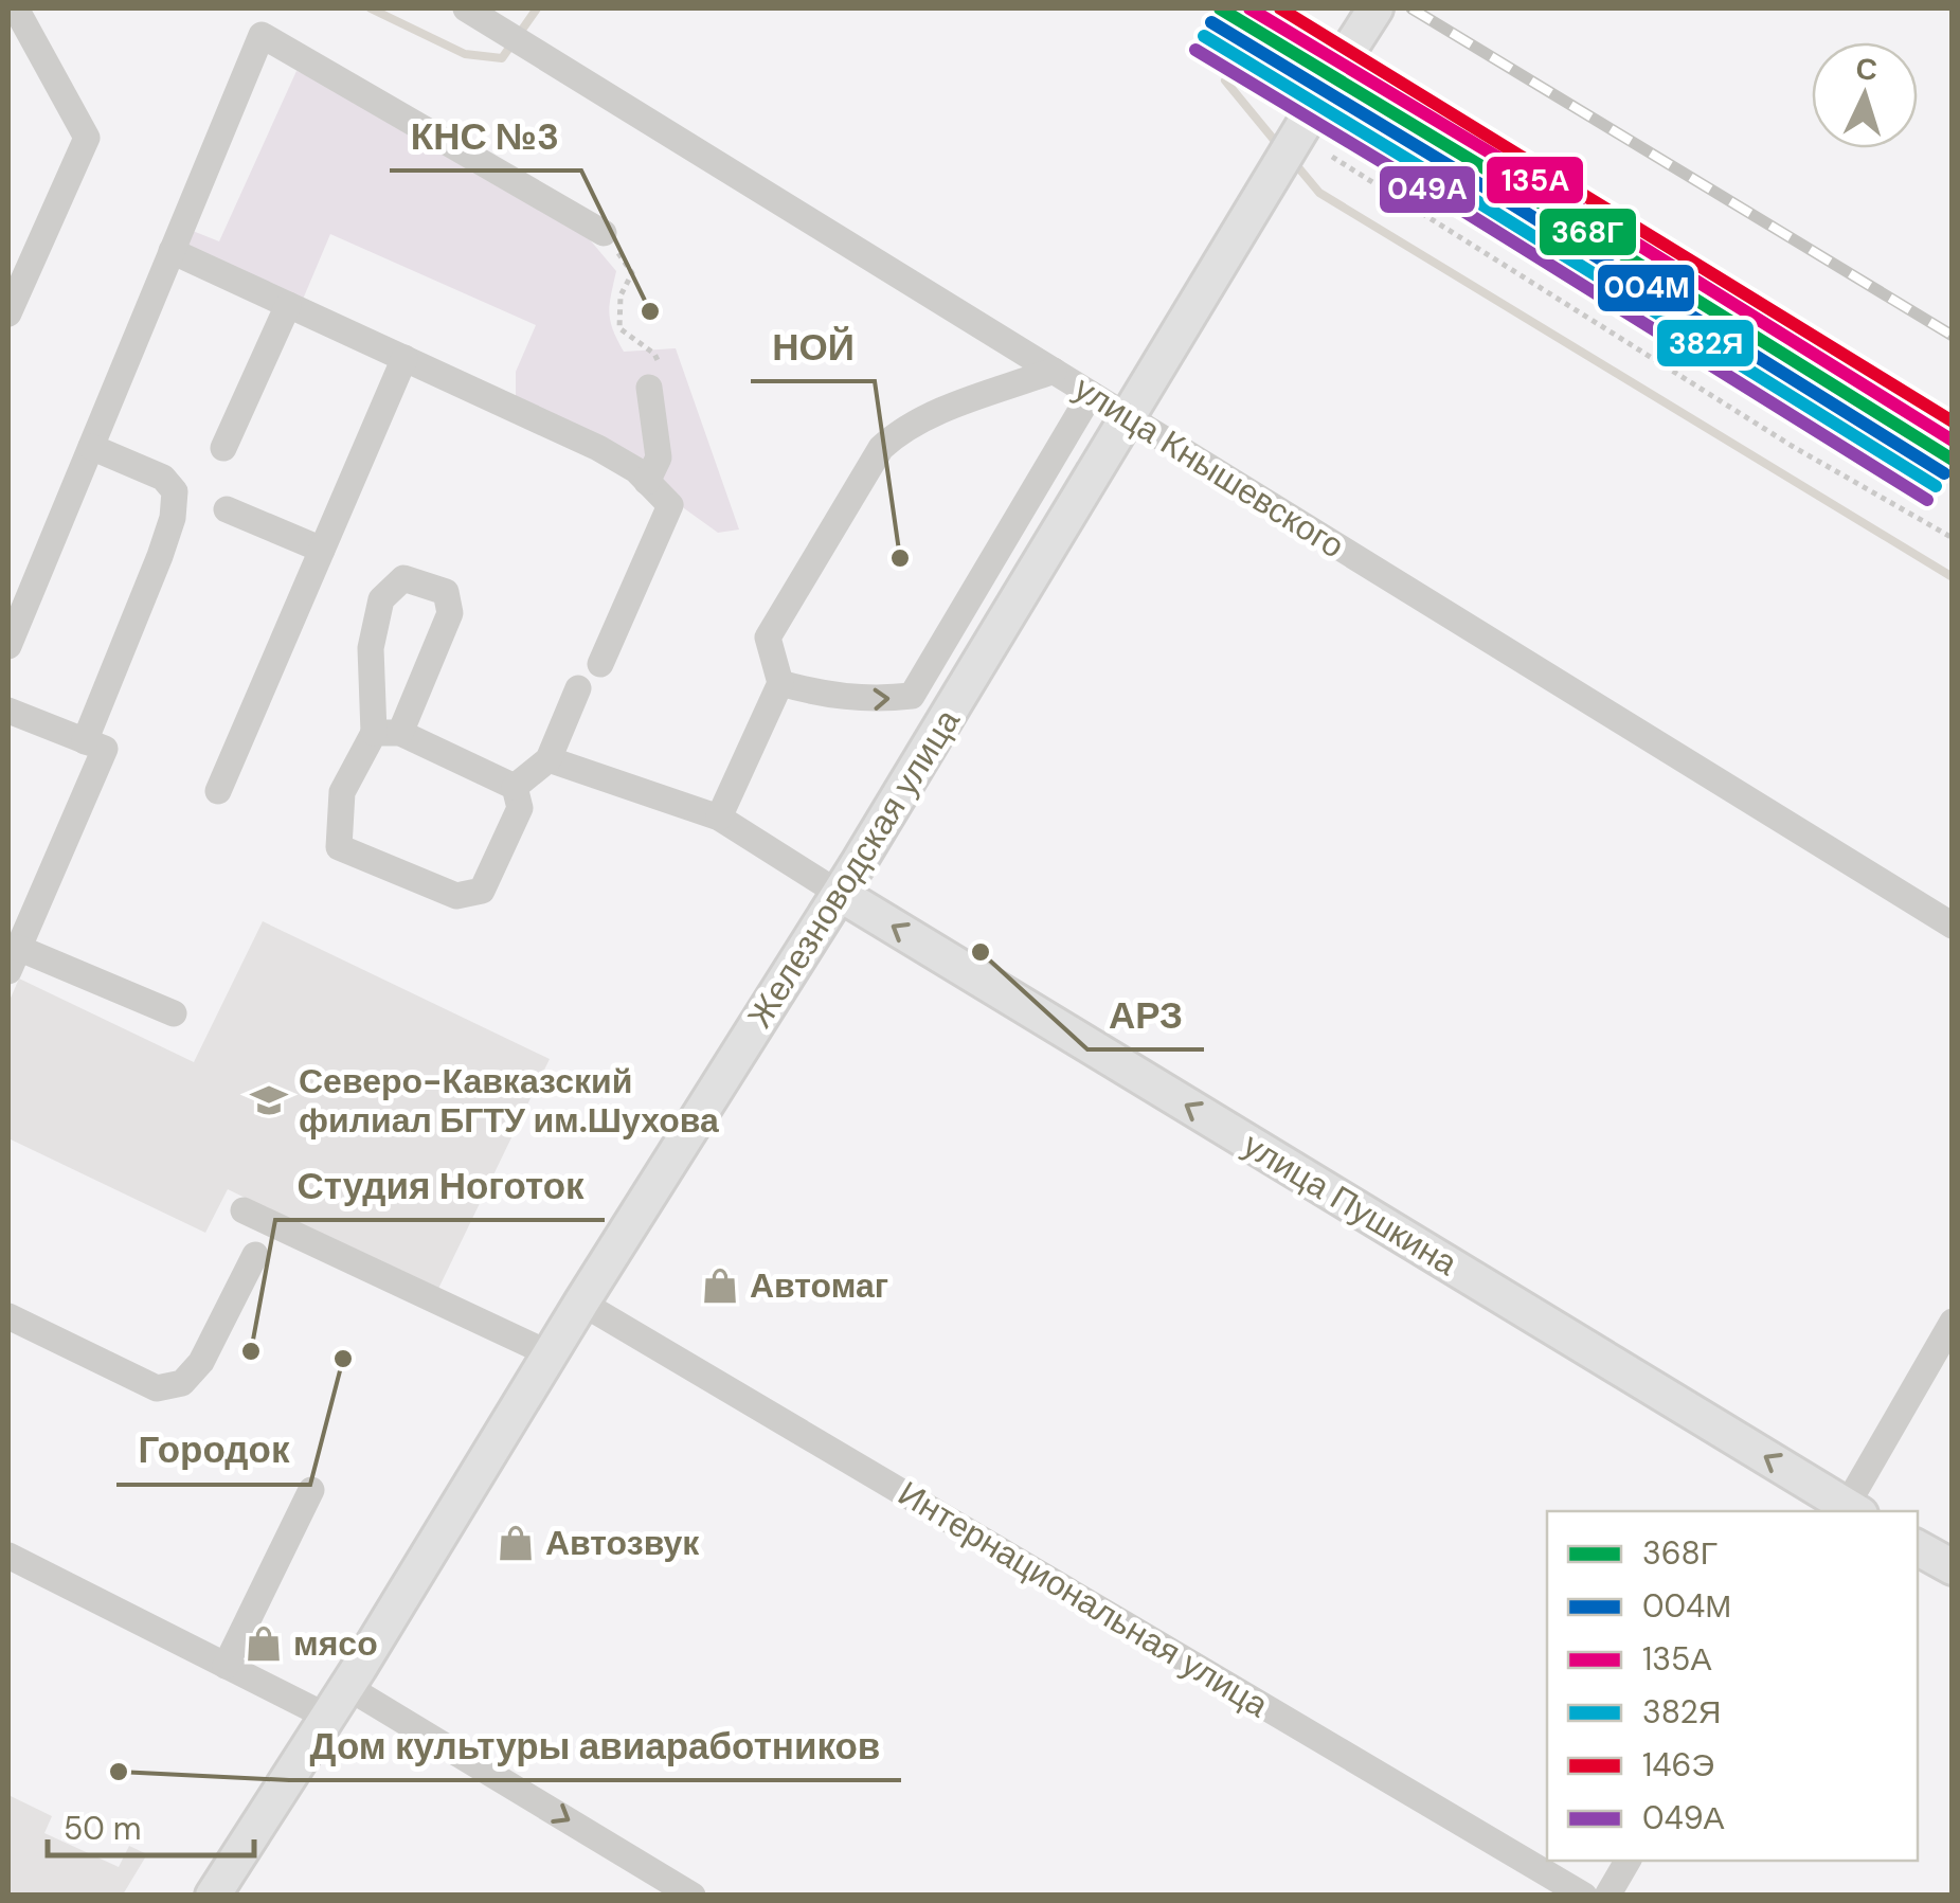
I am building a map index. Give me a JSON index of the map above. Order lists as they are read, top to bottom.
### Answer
{
  "streets": {
    "main road": ["Железноводская улица", "улица Пушкина"],
    "street": ["улица Кнышевского", "Интернациональная улица"]
  },
  "crossings": [
    ["Железноводская улица", "улица Пушкина"],
    ["Железноводская улица", "Интернациональная улица"]
  ],
  "one_way": ["улица Пушкина"],
  "places": {
    "other": [
      "КНС №3",
      "НОЙ",
      "АРЗ",
      "Студия Ноготок",
      "Городок",
      "Дом культуры авиаработников"
    ],
    "school or university": ["Северо-Кавказский филиал БГТУ им.Шухова"],
    "shop": ["Автомаг", "Автозвук", "мясо"]
  },
  "lines": [
    "transit line 368Г",
    "transit line 135А",
    "transit line 146Э",
    "transit line 004М",
    "transit line 382Я",
    "transit line 049А"
  ],
  "legend": [
    "368Г",
    "004М",
    "135А",
    "382Я",
    "146Э",
    "049А"
  ],
  "scale_bar": "50 m",
  "north": "top"
}
